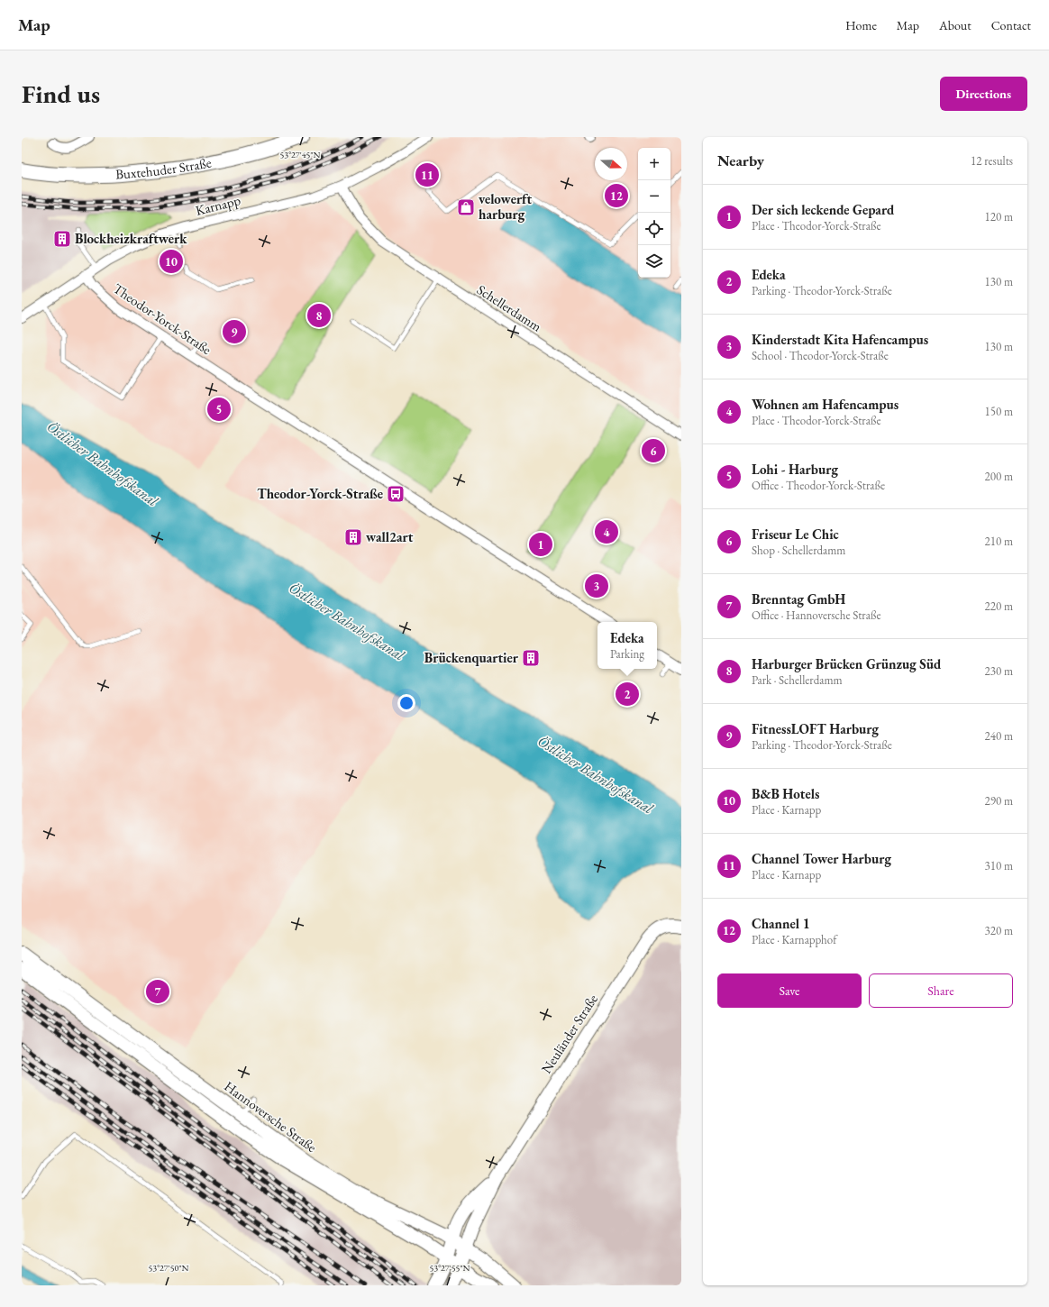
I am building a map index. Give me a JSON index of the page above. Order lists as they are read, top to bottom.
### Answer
{
  "streets": {
    "main road": ["Buxtehuder Straße", "Neuländer Straße", "Hannoversche Straße"],
    "street": ["Karnapp", "Schellerdamm", "Theodor-Yorck-Straße"]
  },
  "crossings": [
    ["Karnapp", "Schellerdamm"],
    ["Karnapp", "Theodor-Yorck-Straße"],
    ["Neuländer Straße", "Hannoversche Straße"]
  ],
  "water": ["Östlicher Bahnhofskanal"],
  "places": {
    "shop": ["velowerft harburg"],
    "building": ["Blockheizkraftwerk", "wall2art", "Brückenquartier"],
    "bus stop": ["Theodor-Yorck-Straße"]
  },
  "north": "right",
  "page": {
    "header": "Map",
    "nav": [
      "Home",
      "Map",
      "About",
      "Contact"
    ],
    "buttons": [
      "Directions",
      ["Save", "Share"]
    ],
    "title": "Find us",
    "heading": ["Nearby", "12 results"],
    "map_buttons": ["+", "−"],
    "pins": [
      "11",
      "12",
      "10",
      "8",
      "9",
      "5",
      "6",
      "4",
      "1",
      "3",
      "2",
      "7"
    ],
    "list": [
      {
        "mark": "1",
        "name": "Der sich leckende Gepard",
        "note": "Place · Theodor-Yorck-Straße",
        "value": "120 m"
      },
      {
        "mark": "2",
        "name": "Edeka",
        "note": "Parking · Theodor-Yorck-Straße",
        "value": "130 m"
      },
      {
        "mark": "3",
        "name": "Kinderstadt Kita Hafencampus",
        "note": "School · Theodor-Yorck-Straße",
        "value": "130 m"
      },
      {
        "mark": "4",
        "name": "Wohnen am Hafencampus",
        "note": "Place · Theodor-Yorck-Straße",
        "value": "150 m"
      },
      {
        "mark": "5",
        "name": "Lohi - Harburg",
        "note": "Office · Theodor-Yorck-Straße",
        "value": "200 m"
      },
      {
        "mark": "6",
        "name": "Friseur Le Chic",
        "note": "Shop · Schellerdamm",
        "value": "210 m"
      },
      {
        "mark": "7",
        "name": "Brenntag GmbH",
        "note": "Office · Hannoversche Straße",
        "value": "220 m"
      },
      {
        "mark": "8",
        "name": "Harburger Brücken Grünzug Süd",
        "note": "Park · Schellerdamm",
        "value": "230 m"
      },
      {
        "mark": "9",
        "name": "FitnessLOFT Harburg",
        "note": "Parking · Theodor-Yorck-Straße",
        "value": "240 m"
      },
      {
        "mark": "10",
        "name": "B&B Hotels",
        "note": "Place · Karnapp",
        "value": "290 m"
      },
      {
        "mark": "11",
        "name": "Channel Tower Harburg",
        "note": "Place · Karnapp",
        "value": "310 m"
      },
      {
        "mark": "12",
        "name": "Channel 1",
        "note": "Place · Karnapphof",
        "value": "320 m"
      }
    ],
    "popup": ["Edeka", "Parking"]
  },
  "coordinates": ["53°27'45\"N", "53°27'50\"N", "53°27'55\"N"]
}
